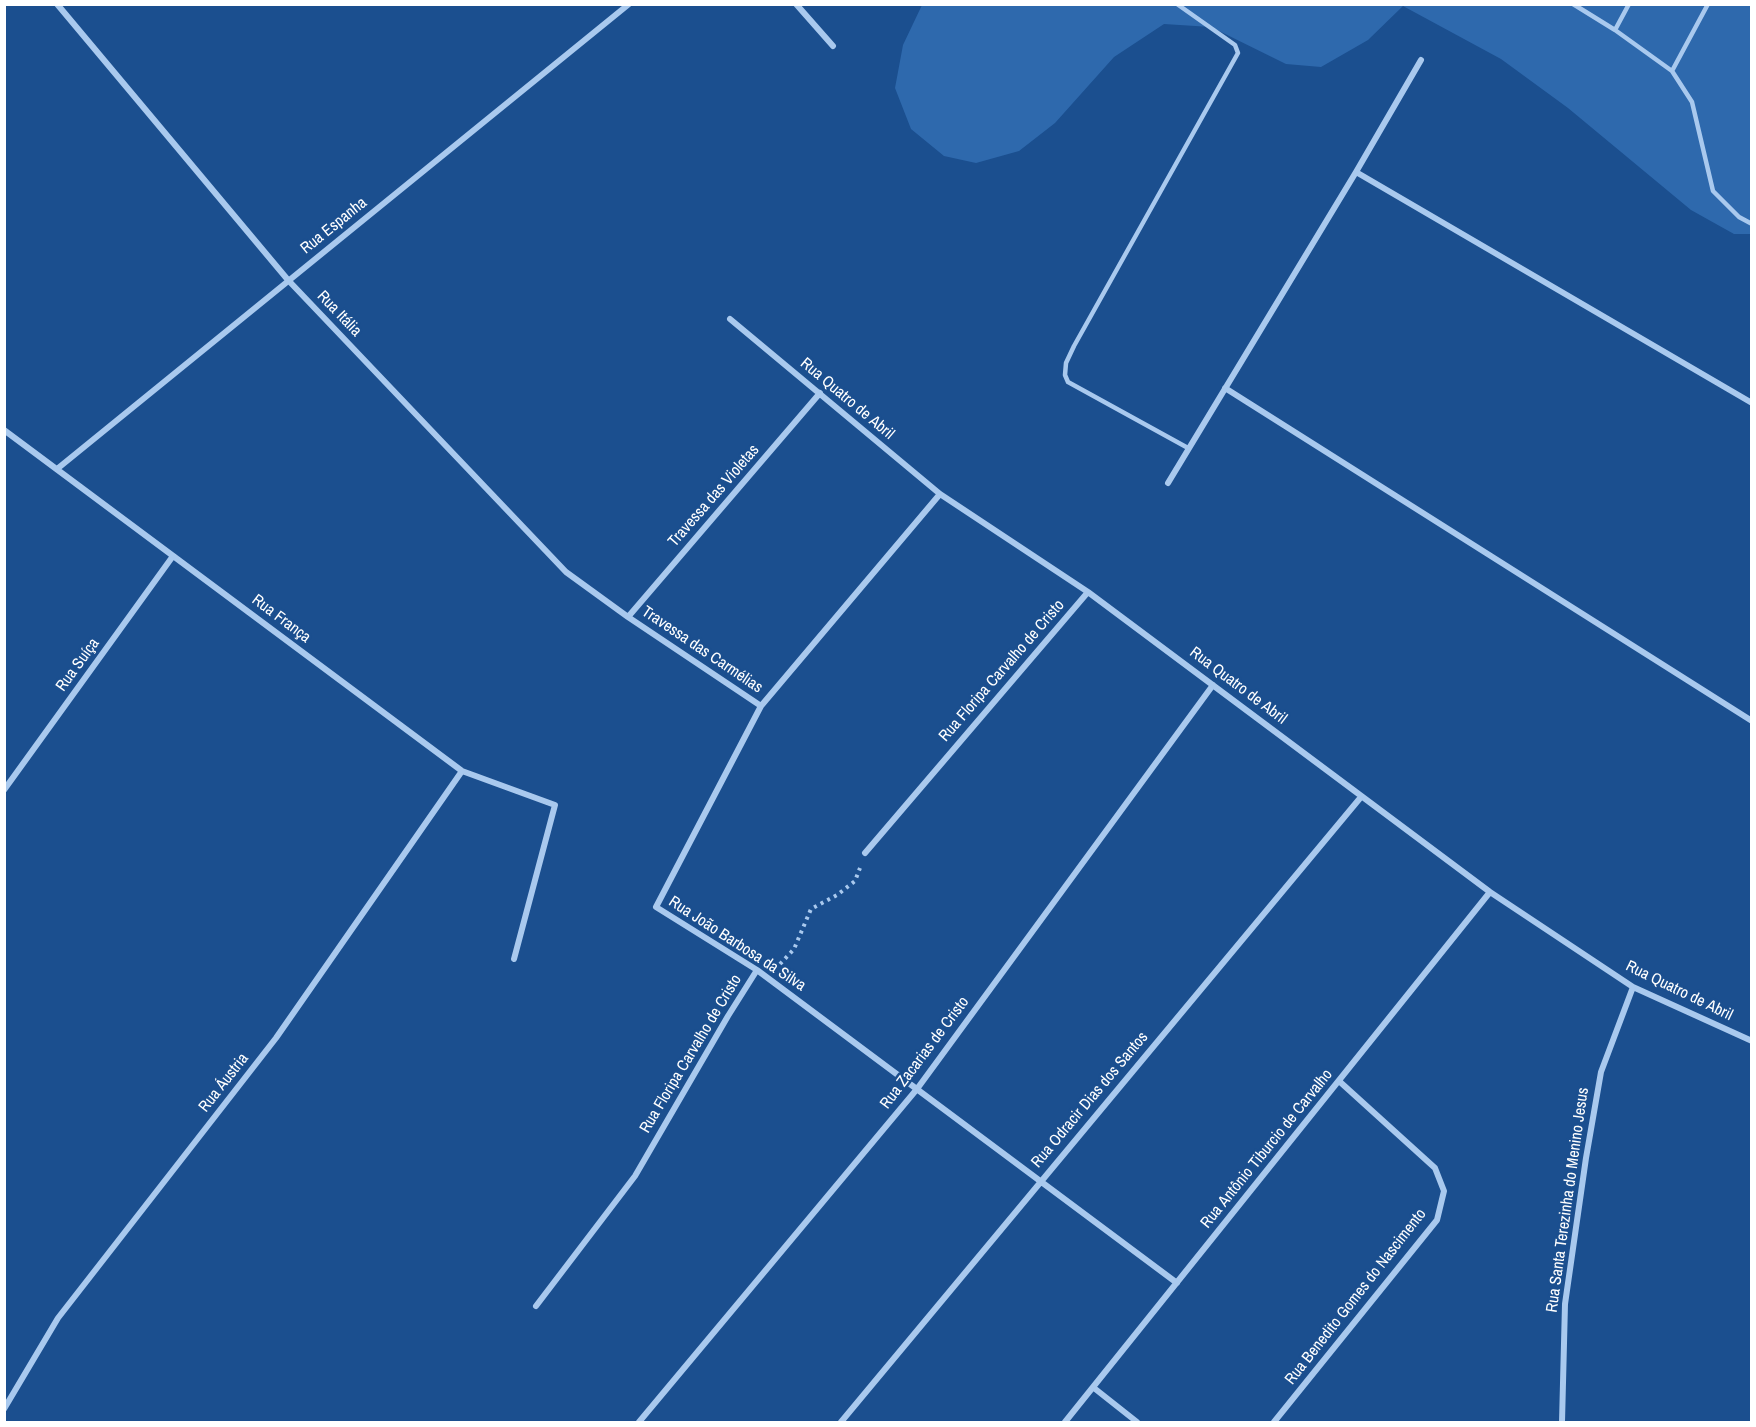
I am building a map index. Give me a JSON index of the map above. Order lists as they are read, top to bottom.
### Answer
{
  "streets": {
    "street": [
      "Rua Espanha",
      "Rua Itália",
      "Rua Quatro de Abril",
      "Travessa das Violetas",
      "Rua França",
      "Travessa das Carmélias",
      "Rua Suíça",
      "Rua Floripa Carvalho de Cristo",
      "Rua João Barbosa da Silva",
      "Rua Zacarias de Cristo",
      "Rua Áustria",
      "Rua Odracir Dias dos Santos",
      "Rua Antônio Tiburcio de Carvalho",
      "Rua Santa Terezinha do Menino Jesus",
      "Rua Benedito Gomes do Nascimento"
    ]
  },
  "crossings": [
    ["Rua Espanha", "Rua Itália"],
    ["Rua Espanha", "Rua França"],
    ["Rua Itália", "Travessa das Violetas"],
    ["Rua Itália", "Travessa das Carmélias"],
    ["Rua Quatro de Abril", "Travessa das Violetas"],
    ["Rua Quatro de Abril", "Rua Floripa Carvalho de Cristo"],
    ["Rua Quatro de Abril", "Rua João Barbosa da Silva"],
    ["Rua Quatro de Abril", "Rua Zacarias de Cristo"],
    ["Rua Quatro de Abril", "Rua Odracir Dias dos Santos"],
    ["Rua Quatro de Abril", "Rua Antônio Tiburcio de Carvalho"],
    ["Rua Quatro de Abril", "Rua Santa Terezinha do Menino Jesus"],
    ["Travessa das Violetas", "Travessa das Carmélias"],
    ["Rua França", "Rua Suíça"],
    ["Rua França", "Rua Áustria"],
    ["Travessa das Carmélias", "Rua João Barbosa da Silva"],
    ["Rua Floripa Carvalho de Cristo", "Rua João Barbosa da Silva"],
    ["Rua João Barbosa da Silva", "Rua Zacarias de Cristo"],
    ["Rua João Barbosa da Silva", "Rua Odracir Dias dos Santos"],
    ["Rua João Barbosa da Silva", "Rua Antônio Tiburcio de Carvalho"],
    ["Rua Antônio Tiburcio de Carvalho", "Rua Benedito Gomes do Nascimento"]
  ]
}
